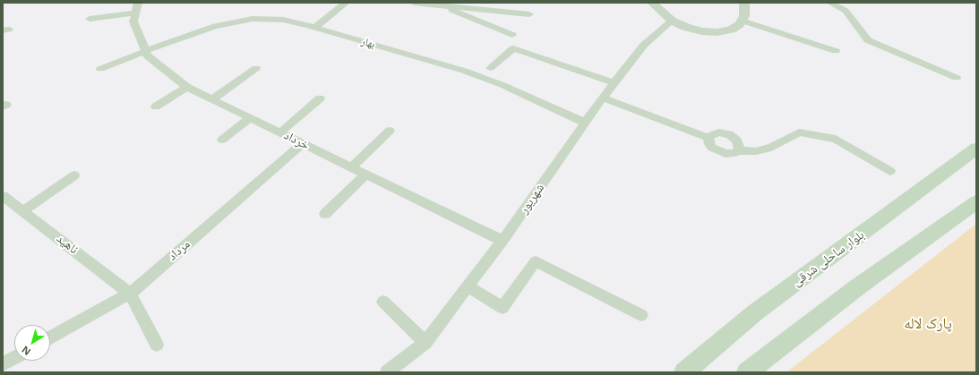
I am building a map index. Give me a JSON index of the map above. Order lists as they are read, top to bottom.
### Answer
{
  "streets": {
    "main road": ["بلوار ساحلی شرقی"],
    "street": [
      "بهار",
      "خرداد",
      "شهریور",
      "ناهید",
      "مرداد"
    ]
  },
  "crossings": [
    ["بهار", "خرداد"],
    ["بهار", "شهریور"],
    ["خرداد", "شهریور"],
    ["خرداد", "مرداد"],
    ["ناهید", "مرداد"]
  ],
  "parks": ["پارک لاله"],
  "north": "bottom left"
}
